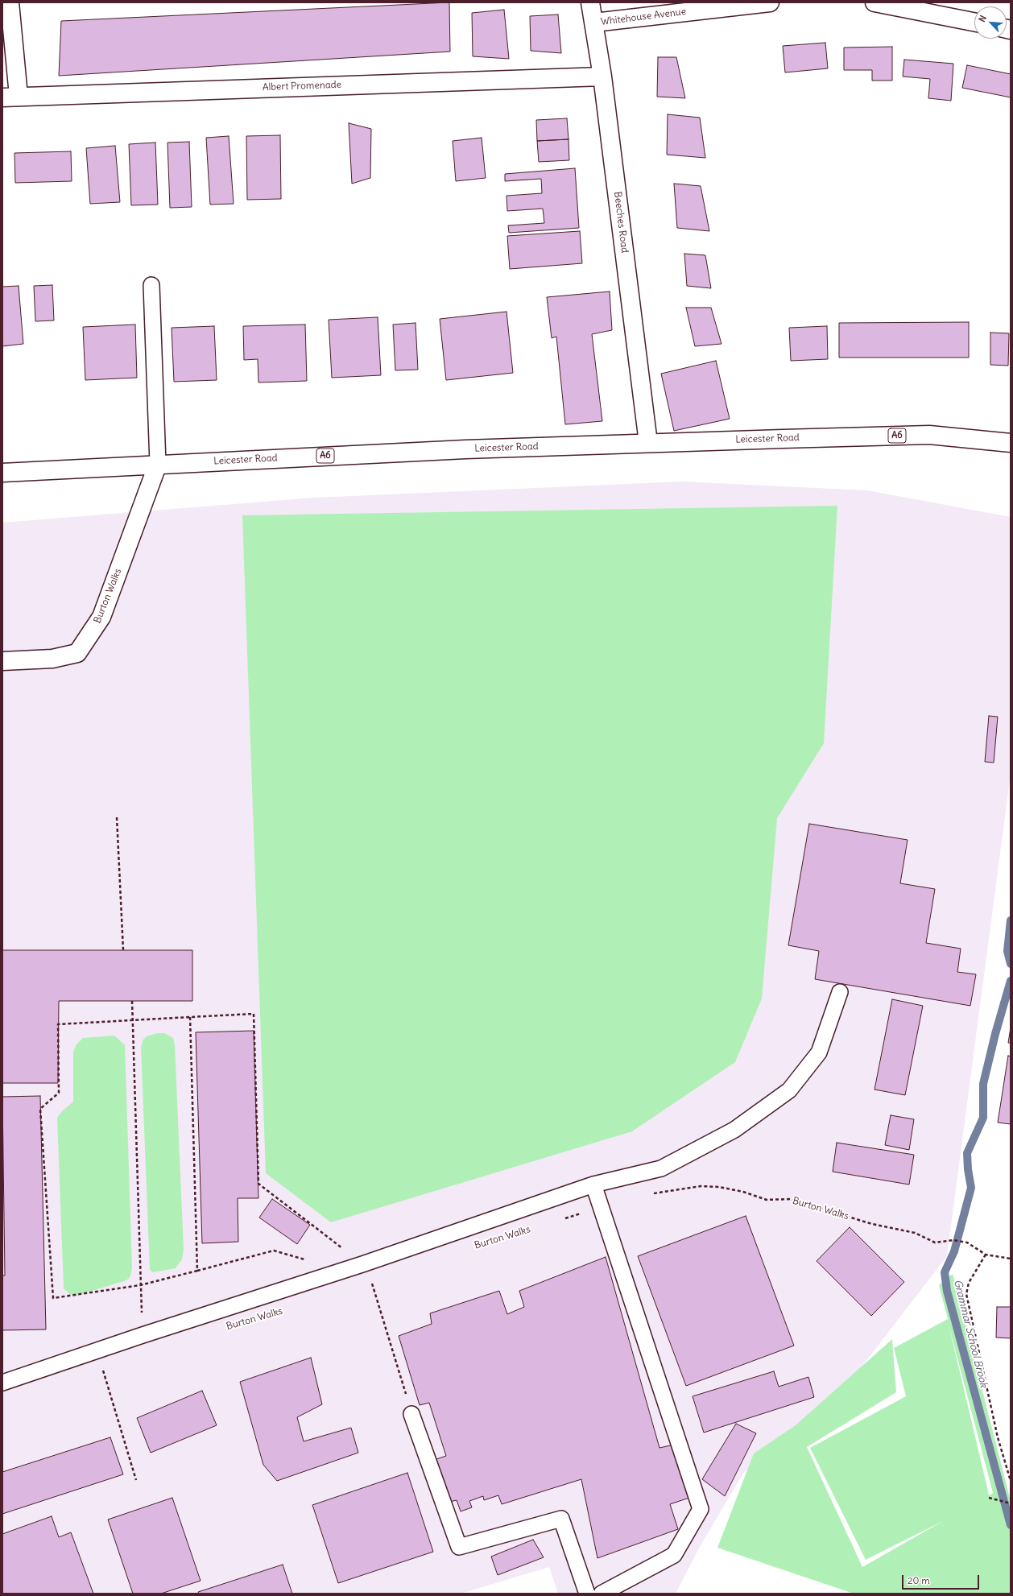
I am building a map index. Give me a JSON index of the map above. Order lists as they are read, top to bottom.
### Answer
{
  "streets": {
    "main road": [
      "Whitehouse Avenue",
      "Albert Promenade",
      "Beeches Road",
      "A6",
      "Leicester Road",
      "Burton Walks"
    ]
  },
  "crossings": [
    ["Whitehouse Avenue", "Beeches Road"],
    ["Albert Promenade", "Beeches Road"],
    ["Beeches Road", "Leicester Road"],
    ["Leicester Road", "Burton Walks"]
  ],
  "water": ["Grammar School Brook"],
  "scale_bar": "20 m",
  "north": "top left"
}
